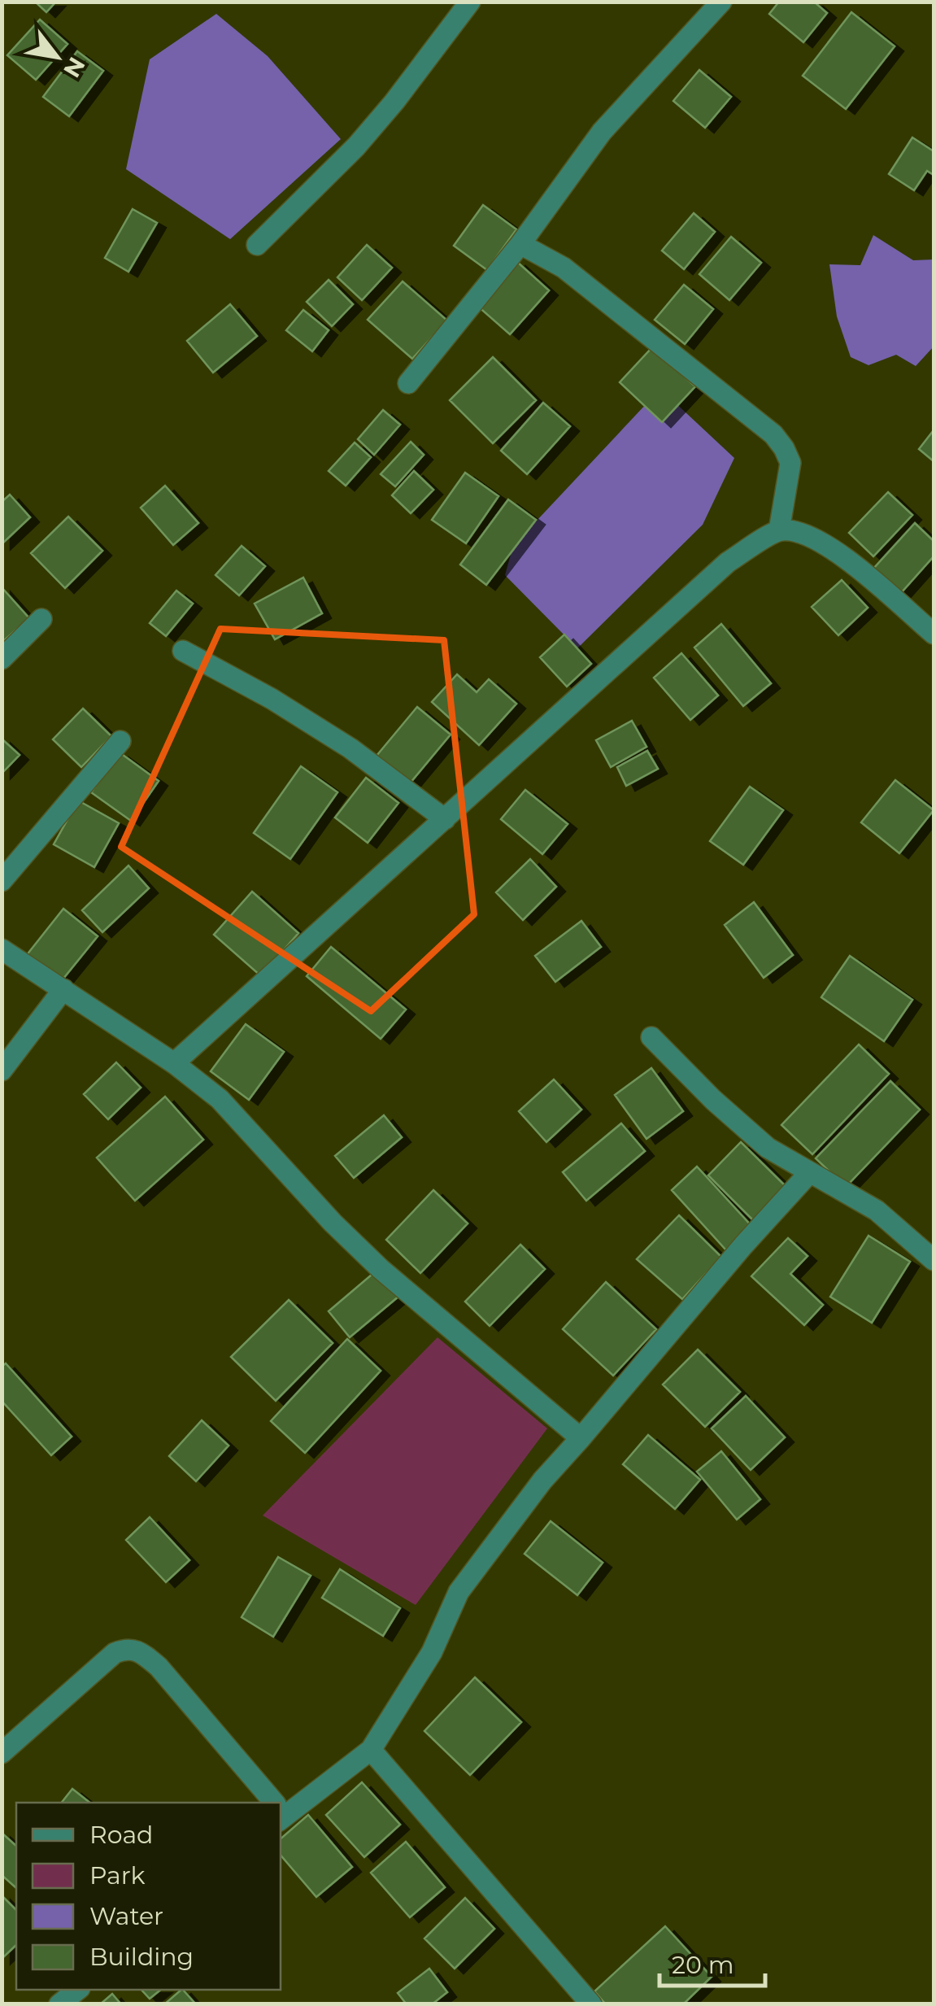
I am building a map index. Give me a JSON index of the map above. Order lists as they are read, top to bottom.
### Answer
{
  "legend": [
    "Road",
    "Park",
    "Water",
    "Building"
  ],
  "scale_bar": "20 m",
  "north": "bottom right"
}
